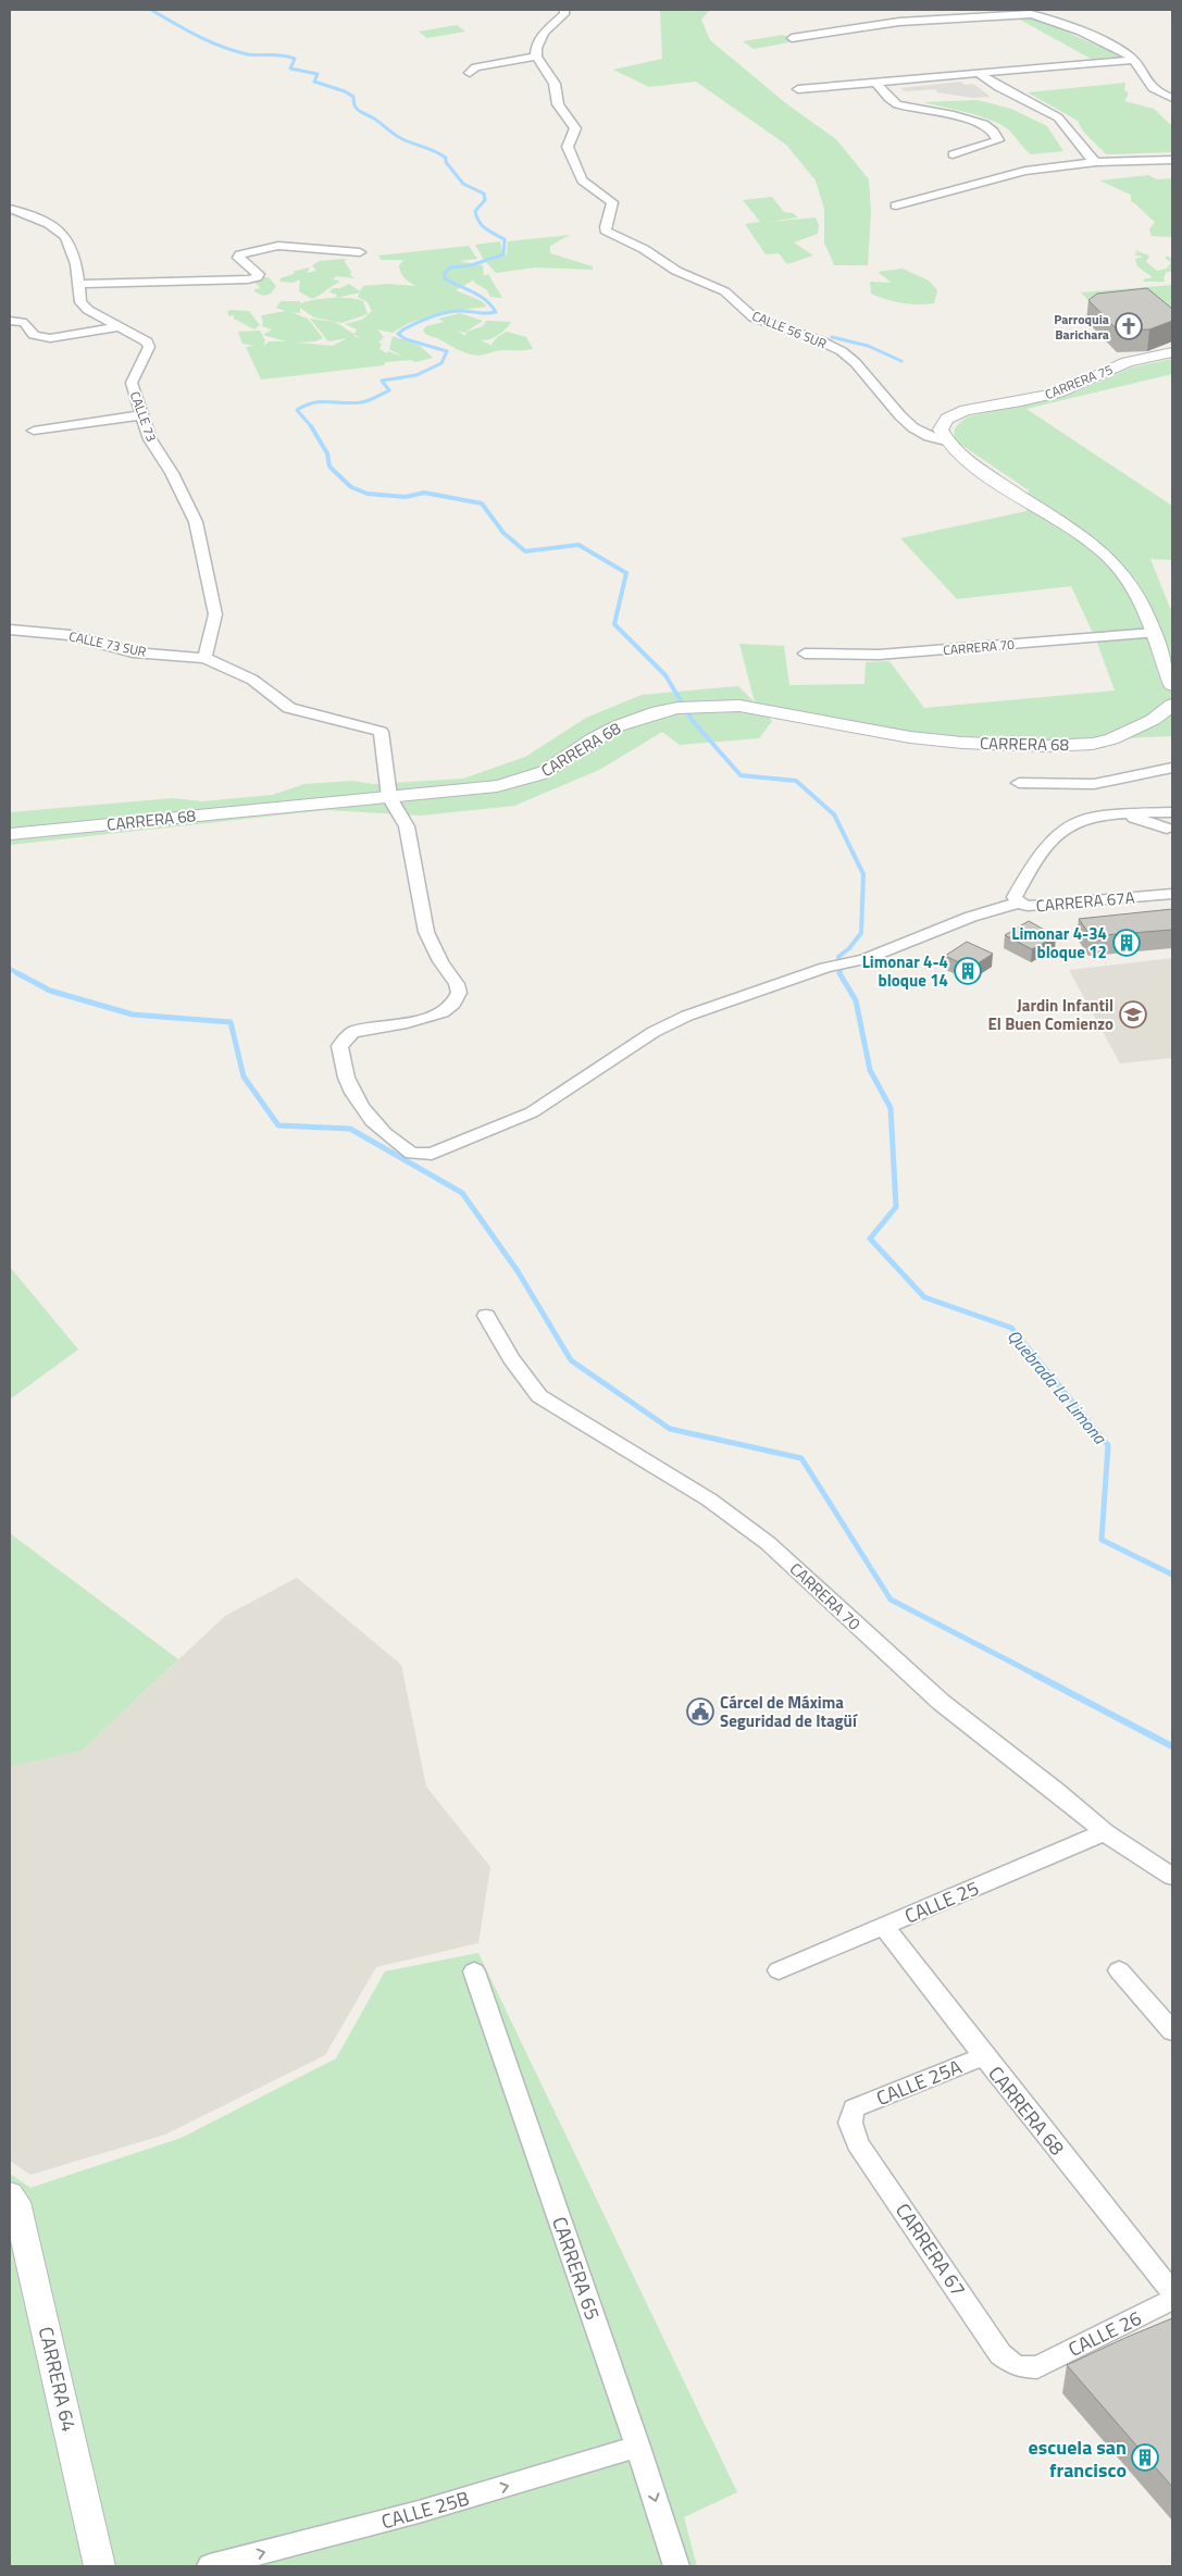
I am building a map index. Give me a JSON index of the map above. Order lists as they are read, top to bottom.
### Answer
{
  "streets": {
    "street": [
      "CALLE 56 SUR",
      "CARRERA 75",
      "CALLE 73",
      "CALLE 73 SUR",
      "CARRERA 70",
      "CARRERA 68",
      "CARRERA 67A",
      "CALLE 25",
      "CALLE 25A",
      "CARRERA 67",
      "CARRERA 65",
      "CALLE 26",
      "CARRERA 64",
      "CALLE 25B"
    ]
  },
  "crossings": [
    ["CALLE 56 SUR", "CARRERA 75"],
    ["CALLE 56 SUR", "CARRERA 70"],
    ["CALLE 73", "CALLE 73 SUR"],
    ["CARRERA 70", "CALLE 25"],
    ["CARRERA 68", "CALLE 25"],
    ["CARRERA 68", "CALLE 25A"],
    ["CALLE 25A", "CARRERA 67"],
    ["CARRERA 67", "CALLE 26"],
    ["CARRERA 65", "CALLE 25B"]
  ],
  "one_way": ["CALLE 25B"],
  "water": ["Quebrada La Limona"],
  "places": {
    "church": ["Parroquia Barichara"],
    "building": ["Limonar 4-34 bloque 12", "Limonar 4-4 bloque 14", "escuela san francisco"],
    "school or university": ["Jardin Infantil El Buen Comienzo"],
    "public building": ["Cárcel de Máxima Seguridad de Itagüí"]
  }
}
